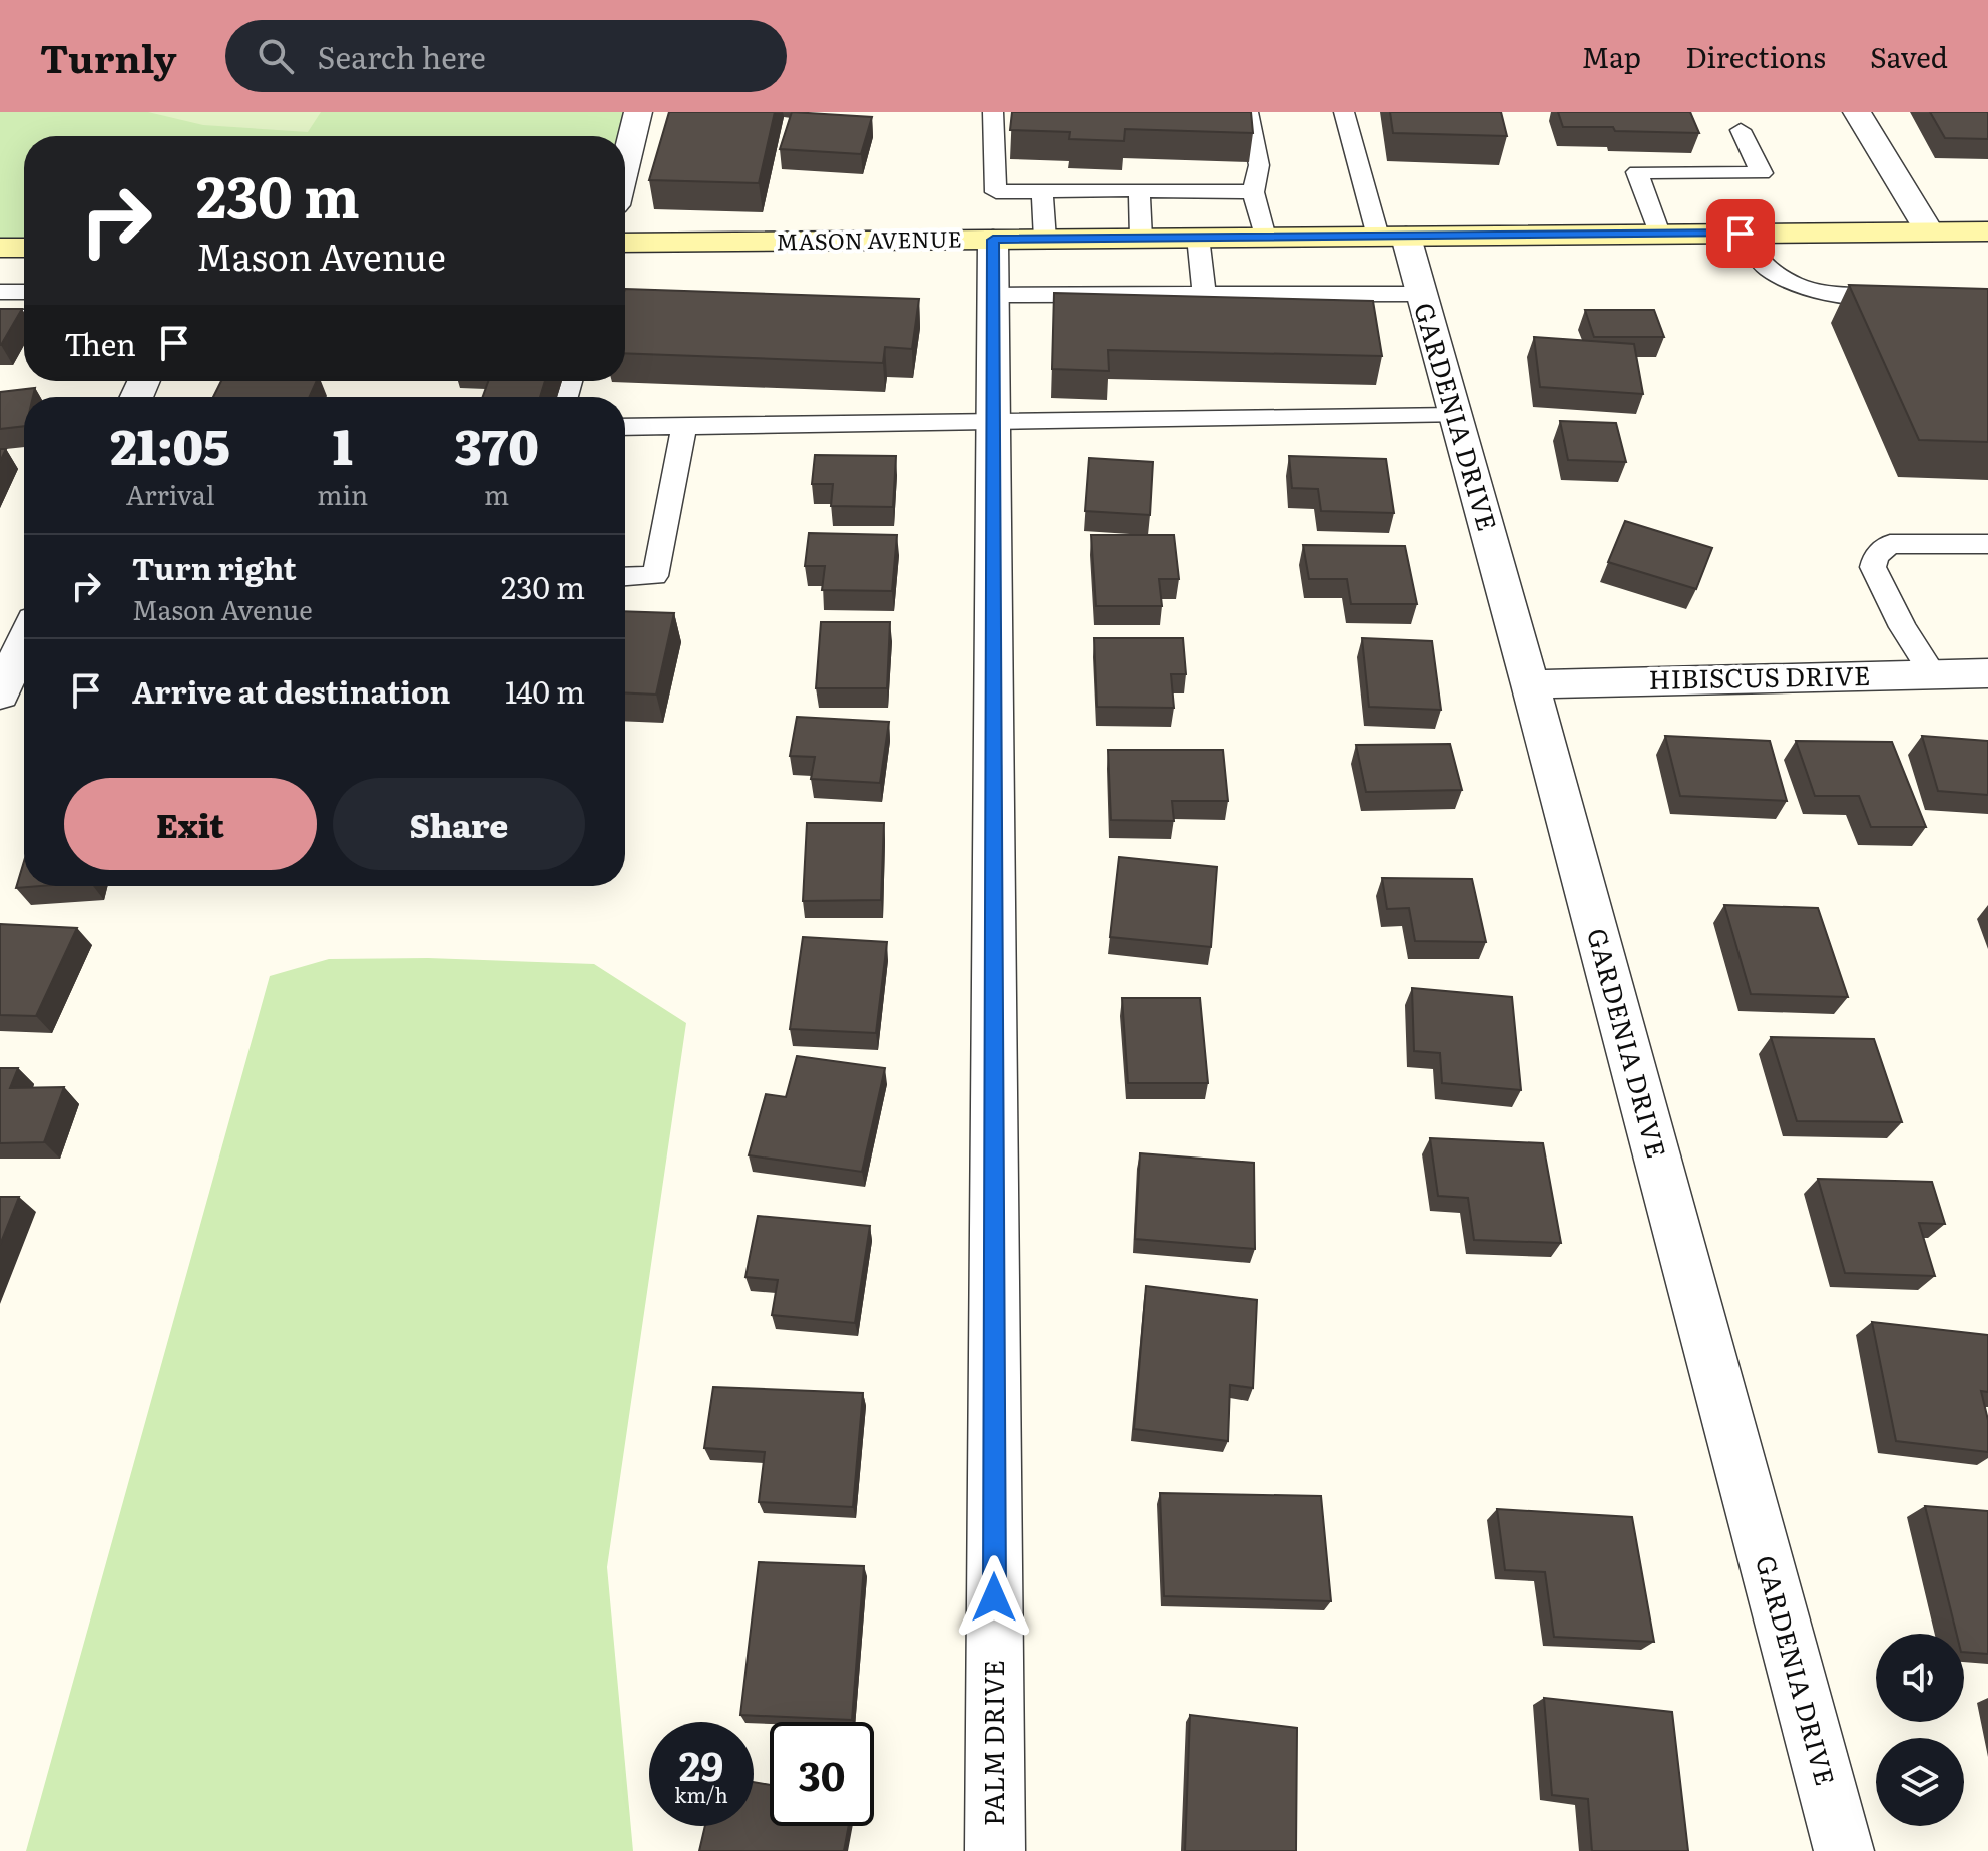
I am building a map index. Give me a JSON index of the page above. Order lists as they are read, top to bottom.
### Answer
{
  "streets": {
    "main road": ["MASON AVENUE"],
    "street": ["GARDENIA DRIVE", "HIBISCUS DRIVE", "PALM DRIVE"]
  },
  "crossings": [
    ["MASON AVENUE", "GARDENIA DRIVE"],
    ["MASON AVENUE", "PALM DRIVE"],
    ["GARDENIA DRIVE", "HIBISCUS DRIVE"]
  ],
  "page": {
    "header": "Turnly",
    "search": "Search here",
    "nav": ["Map", "Directions", "Saved"],
    "turn": ["230 m", "Mason Avenue"],
    "then": "Then",
    "eta": [
      "21:05",
      "Arrival",
      "1",
      "min",
      "370",
      "m"
    ],
    "list": [
      {
        "name": "Turn right",
        "note": "Mason Avenue",
        "value": "230 m"
      },
      {
        "name": "Arrive at destination",
        "value": "140 m"
      }
    ],
    "buttons": ["Exit", "Share"],
    "speed": "29 km/h",
    "limit": "30"
  }
}
